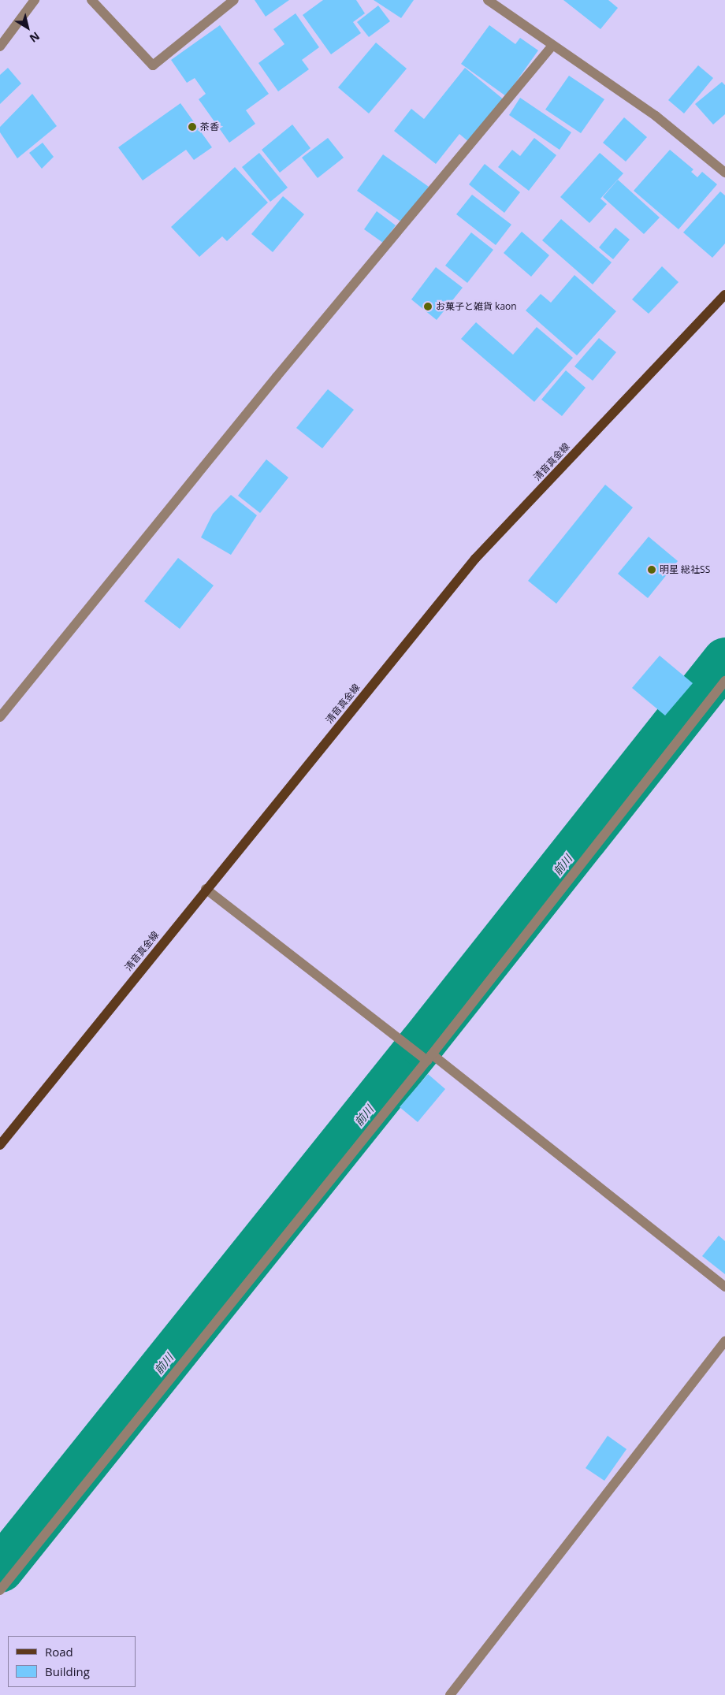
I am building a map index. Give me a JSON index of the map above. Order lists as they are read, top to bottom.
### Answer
{
  "streets": {
    "main road": ["清音真金線"]
  },
  "water": ["前川"],
  "places": ["茶香", "お菓子と雑貨 kaon", "明星 総社SS"],
  "legend": ["Road", "Building"],
  "north": "bottom right"
}
